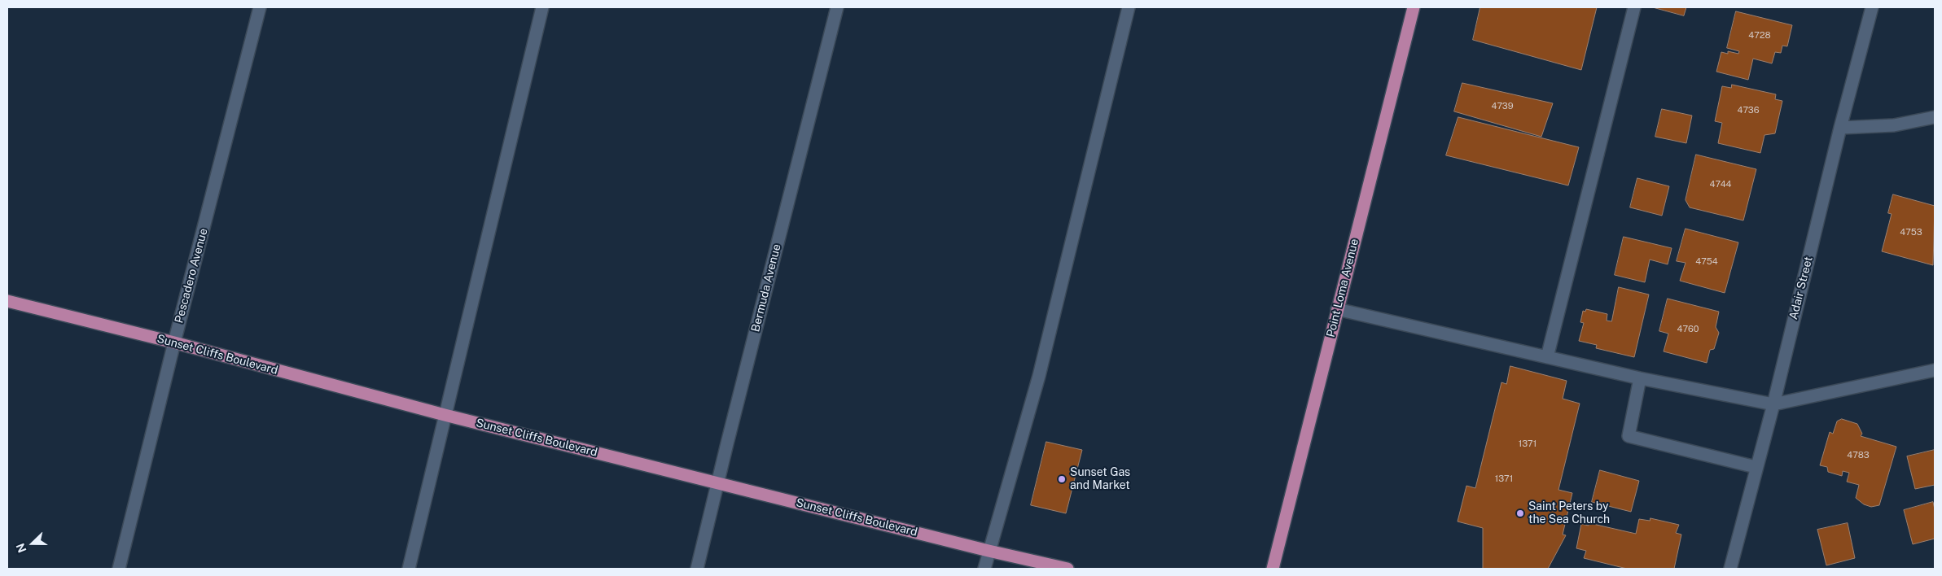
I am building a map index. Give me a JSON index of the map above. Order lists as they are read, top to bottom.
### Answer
{
  "streets": {
    "main road": ["Point Loma Avenue", "Sunset Cliffs Boulevard"],
    "street": ["Pescadero Avenue", "Bermuda Avenue", "Adair Street"]
  },
  "crossings": [
    ["Pescadero Avenue", "Sunset Cliffs Boulevard"],
    ["Bermuda Avenue", "Sunset Cliffs Boulevard"]
  ],
  "places": ["Sunset Gas and Market", "Saint Peters by the Sea Church"],
  "house_numbers": [
    "4728",
    "4739",
    "4736",
    "4744",
    "4753",
    "4754",
    "4760",
    "1371",
    "4783",
    "1371"
  ],
  "north": "left"
}
